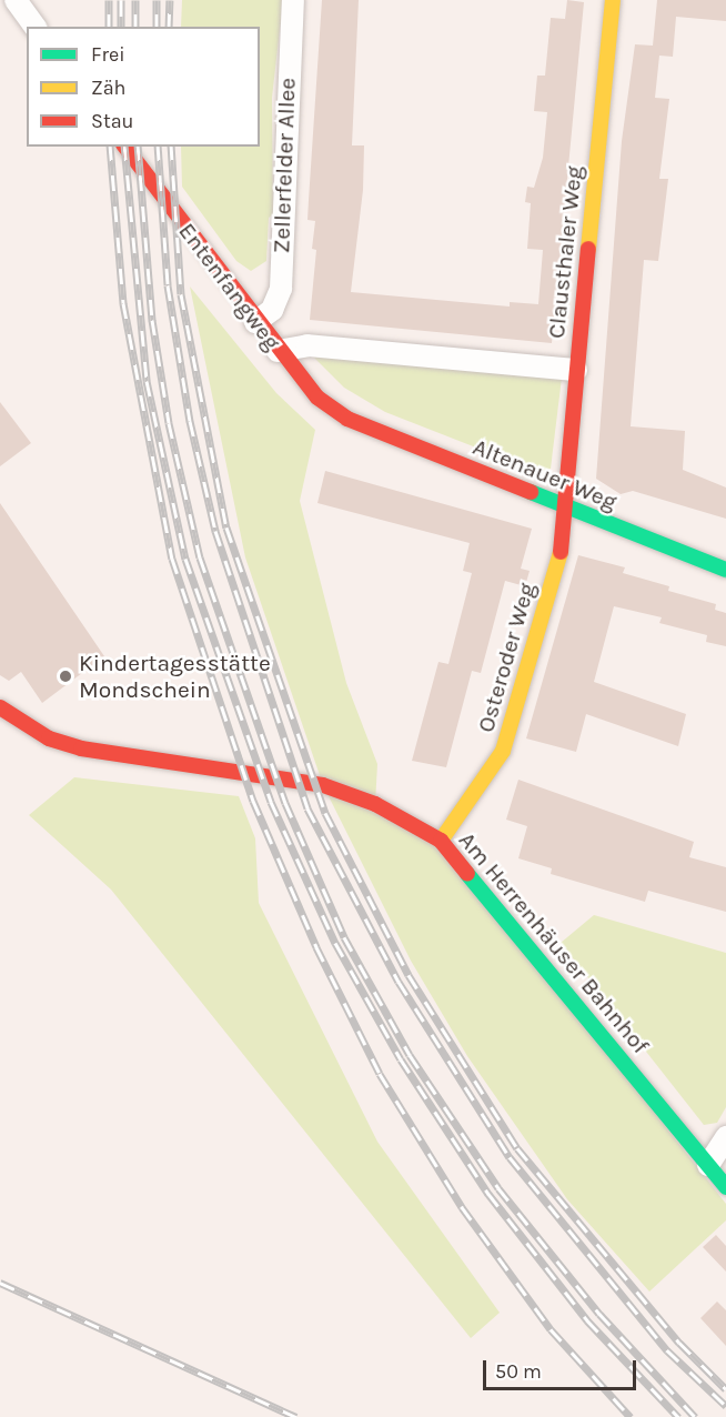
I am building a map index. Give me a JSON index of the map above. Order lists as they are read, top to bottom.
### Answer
{
  "streets": {
    "street": [
      "Zellerfelder Allee",
      "Clausthaler Weg",
      "Entenfangweg",
      "Altenauer Weg",
      "Osteroder Weg",
      "Am Herrenhäuser Bahnhof"
    ]
  },
  "crossings": [
    ["Zellerfelder Allee", "Entenfangweg"],
    ["Clausthaler Weg", "Altenauer Weg"],
    ["Clausthaler Weg", "Osteroder Weg"],
    ["Entenfangweg", "Altenauer Weg"],
    ["Altenauer Weg", "Osteroder Weg"],
    ["Osteroder Weg", "Am Herrenhäuser Bahnhof"]
  ],
  "places": ["Kindertagesstätte Mondschein"],
  "legend": ["Frei", "Zäh", "Stau"],
  "scale_bar": "50 m"
}
